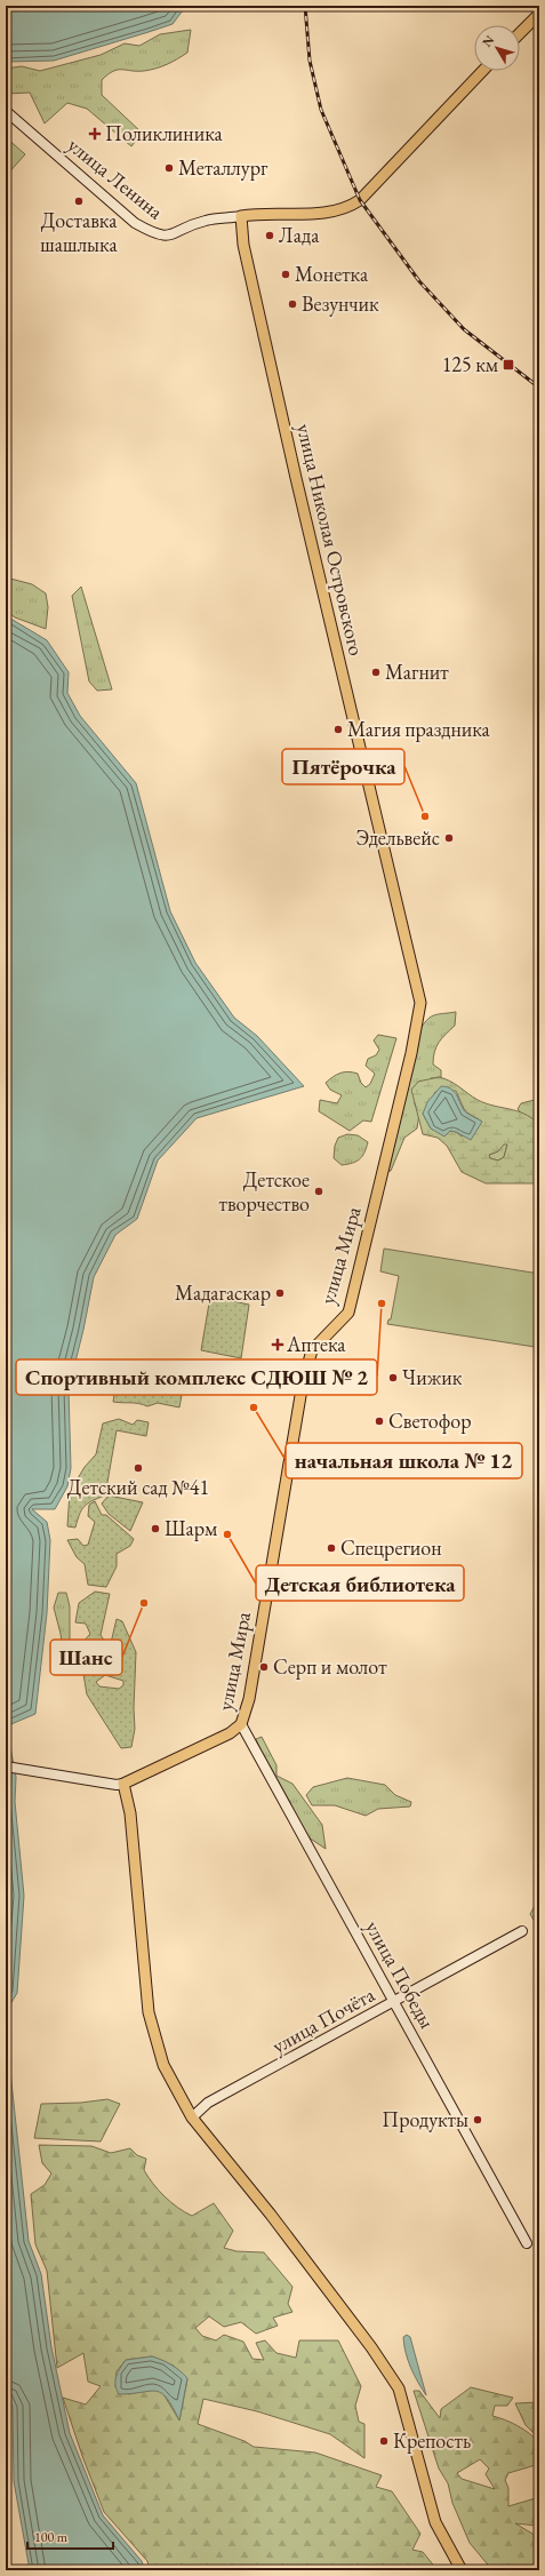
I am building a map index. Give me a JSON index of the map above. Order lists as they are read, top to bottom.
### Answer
{
  "streets": {
    "main road": ["улица Николая Островского", "улица Мира"],
    "street": ["улица Ленина", "улица Победы", "улица Почёта"]
  },
  "crossings": [
    ["улица Ленина", "улица Николая Островского"],
    ["улица Николая Островского", "улица Мира"],
    ["улица Мира", "улица Победы"],
    ["улица Победы", "улица Почёта"]
  ],
  "places": {
    "health": ["Поликлиника", "Аптека"],
    "other": [
      "Металлург",
      "Доставка шашлыка",
      "Лада",
      "Монетка",
      "Везунчик",
      "Магнит",
      "Магия праздника",
      "Пятёрочка",
      "Эдельвейс",
      "Детское творчество",
      "Мадагаскар",
      "Спортивный комплекс СДЮШ № 2",
      "Чижик",
      "начальная школа № 12",
      "Светофор",
      "Детский сад №41",
      "Шарм",
      "Детская библиотека",
      "Спецрегион",
      "Шанс",
      "Серп и молот",
      "Продукты",
      "Крепость"
    ],
    "transit": ["125 км"]
  },
  "scale_bar": "100 m",
  "north": "top left"
}
